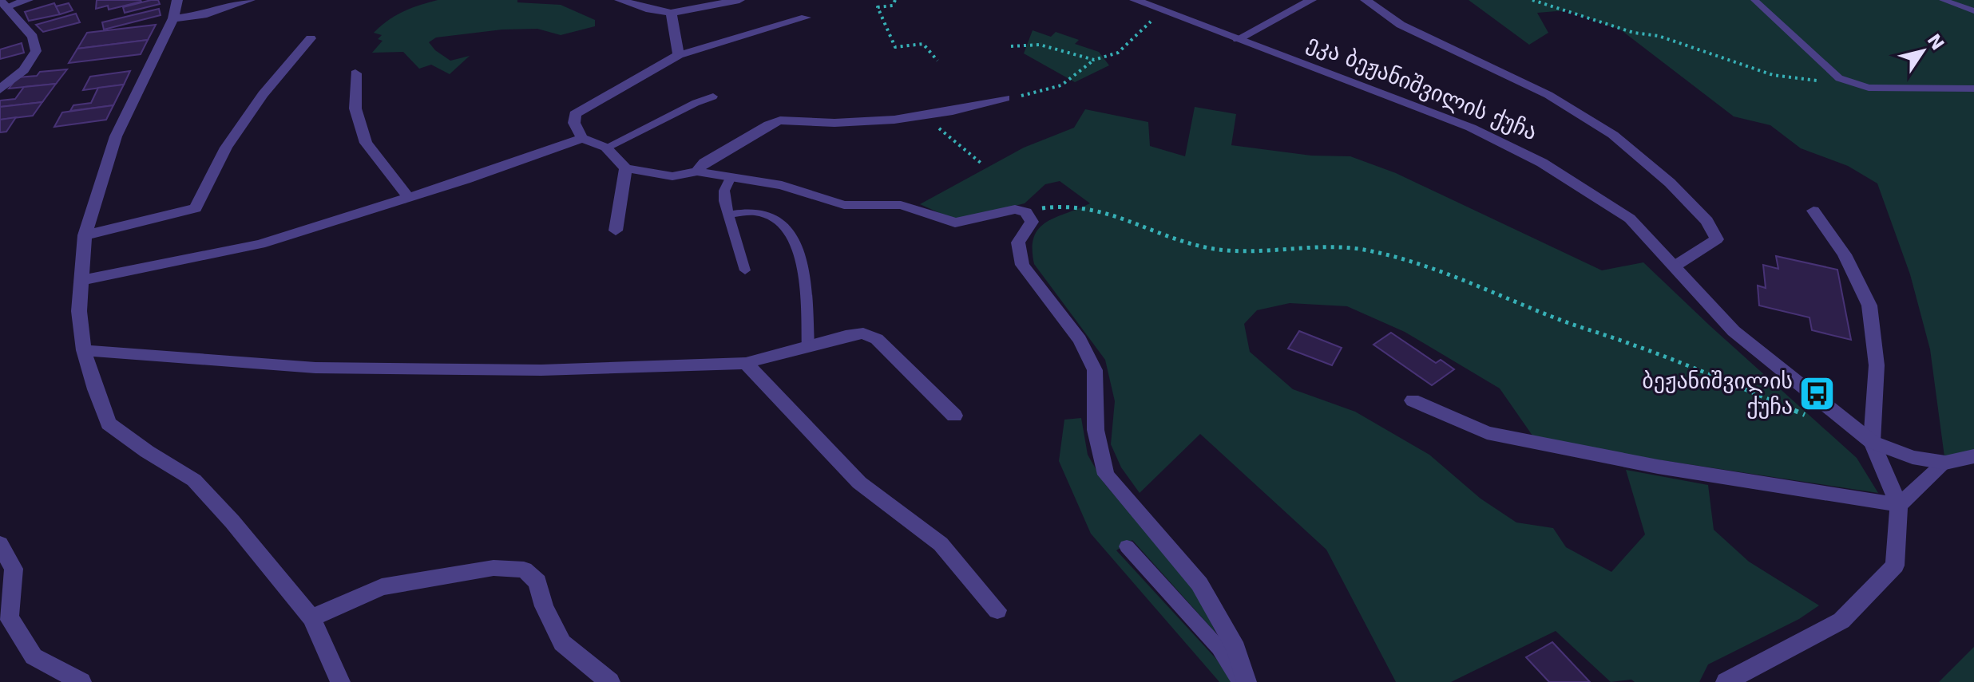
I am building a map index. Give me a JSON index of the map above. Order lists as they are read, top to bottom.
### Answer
{
  "streets": {
    "street": ["ეკა ბეჟანიშვილის ქუჩა"]
  },
  "places": {
    "bus stop": ["ბეჟანიშვილის ქუჩა"]
  },
  "north": "top right"
}
